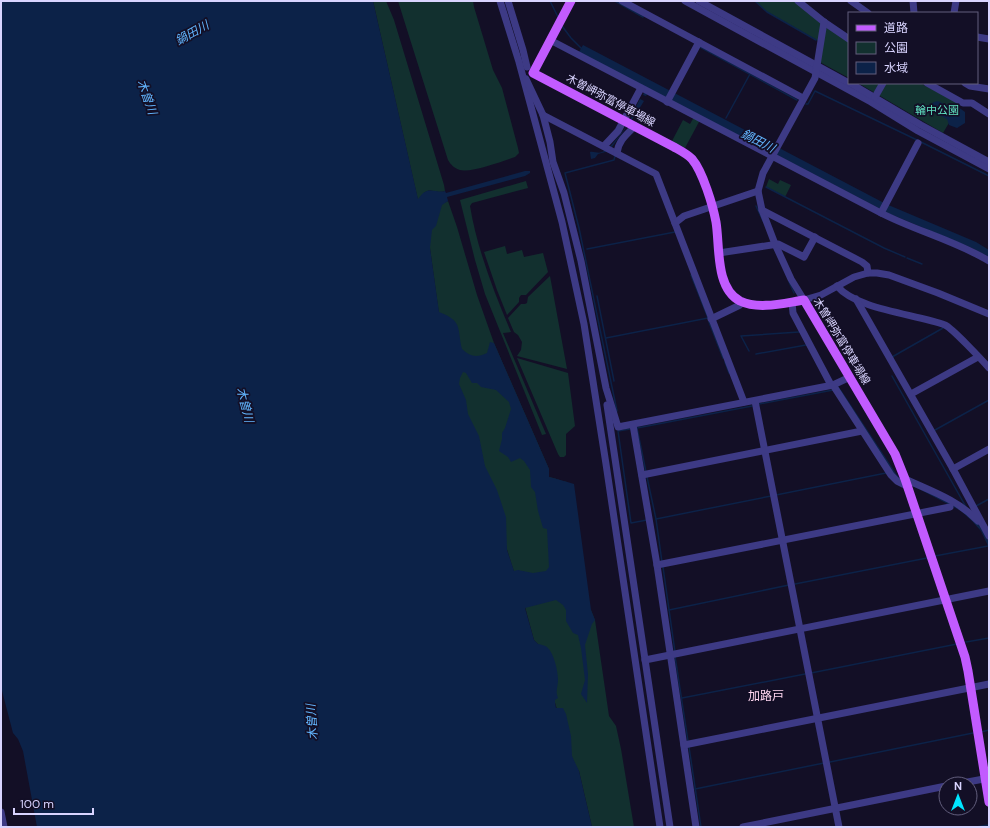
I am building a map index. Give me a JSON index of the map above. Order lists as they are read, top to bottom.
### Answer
{
  "streets": {
    "main road": ["木曽岬弥富停車場線"]
  },
  "districts": ["加路戸"],
  "water": ["鍋田川", "木曽川"],
  "parks": ["輪中公園"],
  "legend": ["道路", "公園", "水域"],
  "scale_bar": "100 m",
  "north": "top"
}
